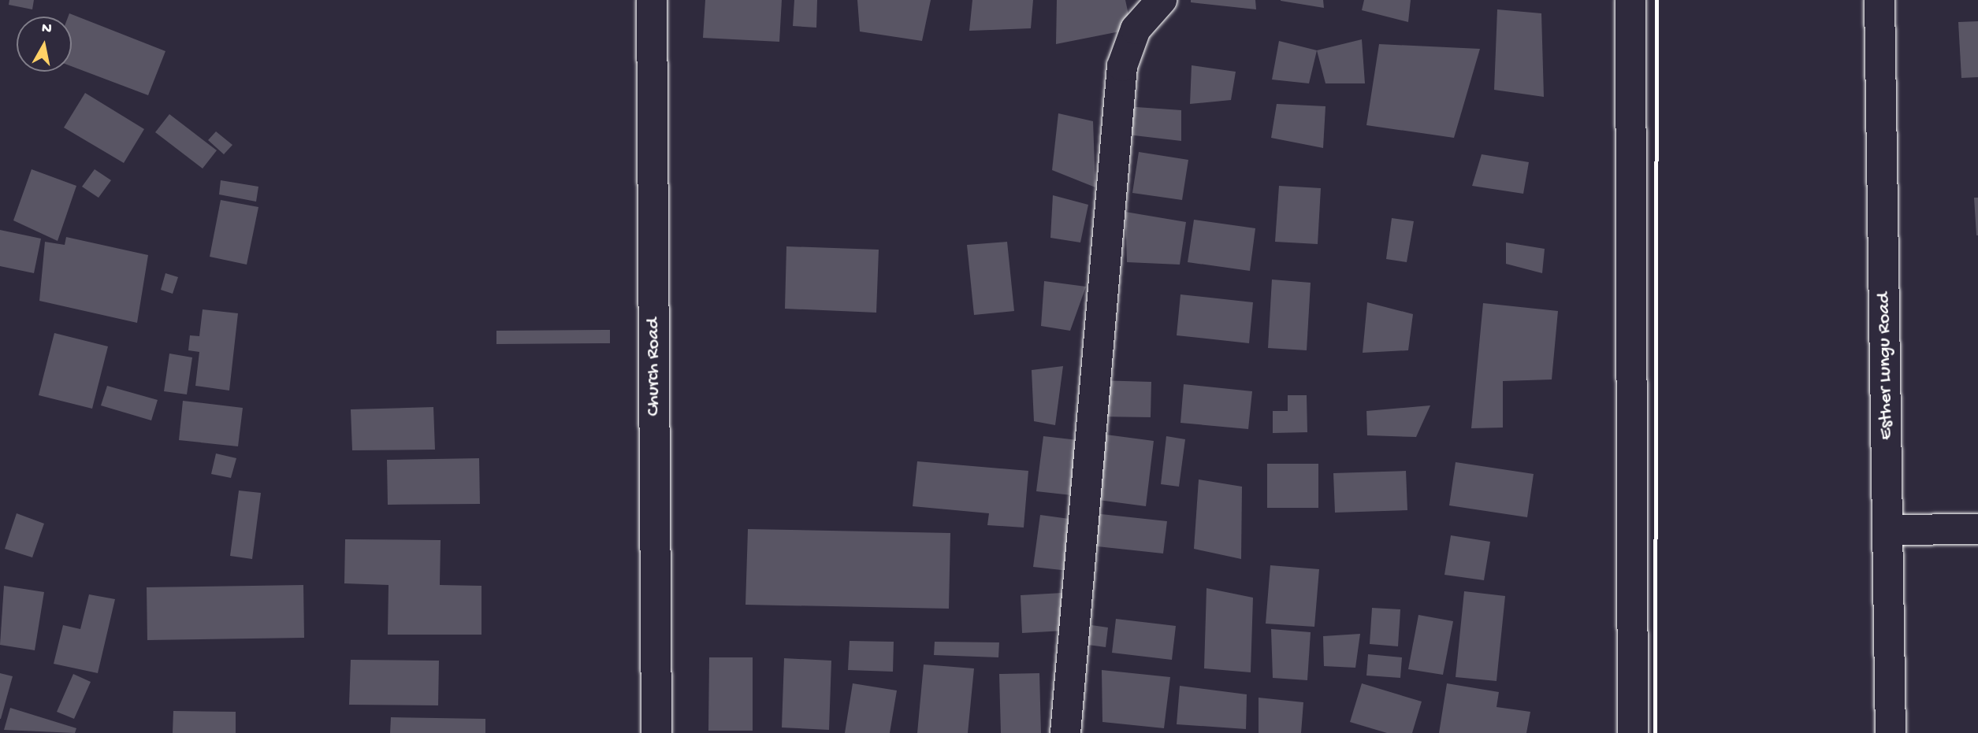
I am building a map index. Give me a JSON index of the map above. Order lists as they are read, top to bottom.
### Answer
{
  "streets": {
    "street": ["Esther Lungu Road", "Church Road"]
  },
  "north": "top"
}
